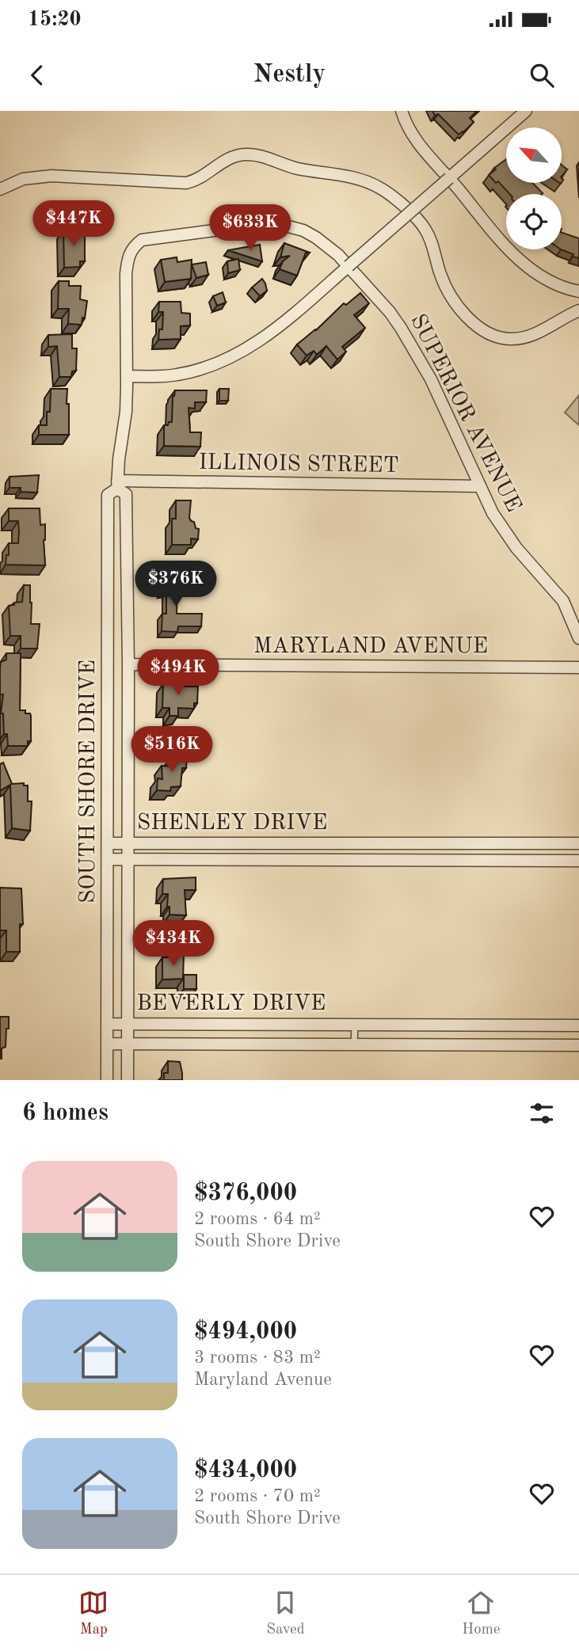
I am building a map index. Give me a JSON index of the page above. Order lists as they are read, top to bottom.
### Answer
{
  "streets": {
    "street": [
      "SUPERIOR AVENUE",
      "ILLINOIS STREET",
      "MARYLAND AVENUE",
      "SOUTH SHORE DRIVE",
      "SHENLEY DRIVE",
      "BEVERLY DRIVE"
    ]
  },
  "crossings": [
    ["SUPERIOR AVENUE", "ILLINOIS STREET"],
    ["SUPERIOR AVENUE", "SOUTH SHORE DRIVE"],
    ["ILLINOIS STREET", "SOUTH SHORE DRIVE"],
    ["MARYLAND AVENUE", "SOUTH SHORE DRIVE"],
    ["SOUTH SHORE DRIVE", "SHENLEY DRIVE"],
    ["SOUTH SHORE DRIVE", "BEVERLY DRIVE"]
  ],
  "north": "top left",
  "page": {
    "status": "15:20",
    "header": "Nestly",
    "price": [
      "$447K",
      "$633K",
      "$376K",
      "$494K",
      "$516K",
      "$434K"
    ],
    "heading": "6 homes",
    "list": [
      {
        "name": "$376,000",
        "note": "2 rooms · 64 m² · South Shore Drive"
      },
      {
        "name": "$494,000",
        "note": "3 rooms · 83 m² · Maryland Avenue"
      },
      {
        "name": "$434,000",
        "note": "2 rooms · 70 m² · South Shore Drive"
      }
    ],
    "tabs": ["Map", "Saved", "Home"]
  }
}
